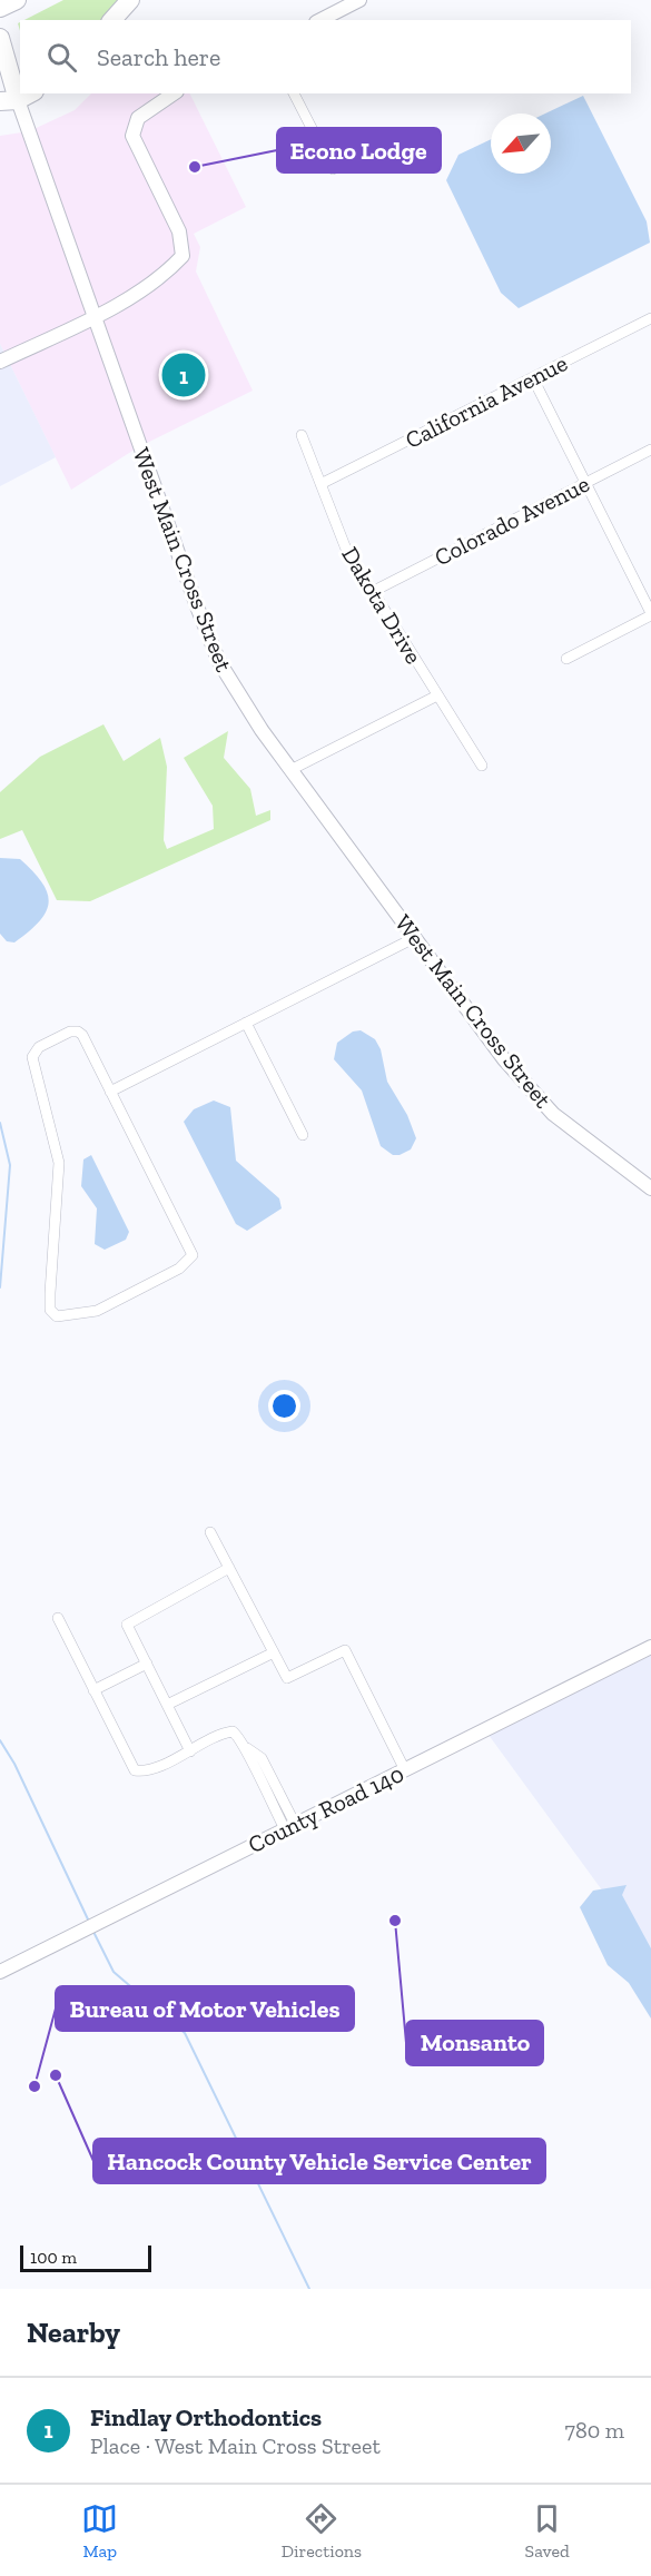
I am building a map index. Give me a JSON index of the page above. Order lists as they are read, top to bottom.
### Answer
{
  "streets": {
    "highway": ["West Main Cross Street"],
    "main road": ["County Road 140"],
    "street": ["California Avenue", "Colorado Avenue", "Dakota Drive"]
  },
  "crossings": [
    ["California Avenue", "Dakota Drive"],
    ["Colorado Avenue", "Dakota Drive"]
  ],
  "places": [
    "Econo Lodge",
    "Monsanto",
    "Hancock County Vehicle Service Center",
    "Bureau of Motor Vehicles"
  ],
  "scale_bar": "100 m",
  "north": "bottom left",
  "page": {
    "search": "Search here",
    "pins": "1",
    "scale": "100 m",
    "heading": "Nearby",
    "list": [
      {
        "mark": "1",
        "name": "Findlay Orthodontics",
        "note": "Place · West Main Cross Street",
        "value": "780 m"
      }
    ],
    "nav": ["Map", "Directions", "Saved"]
  }
}
